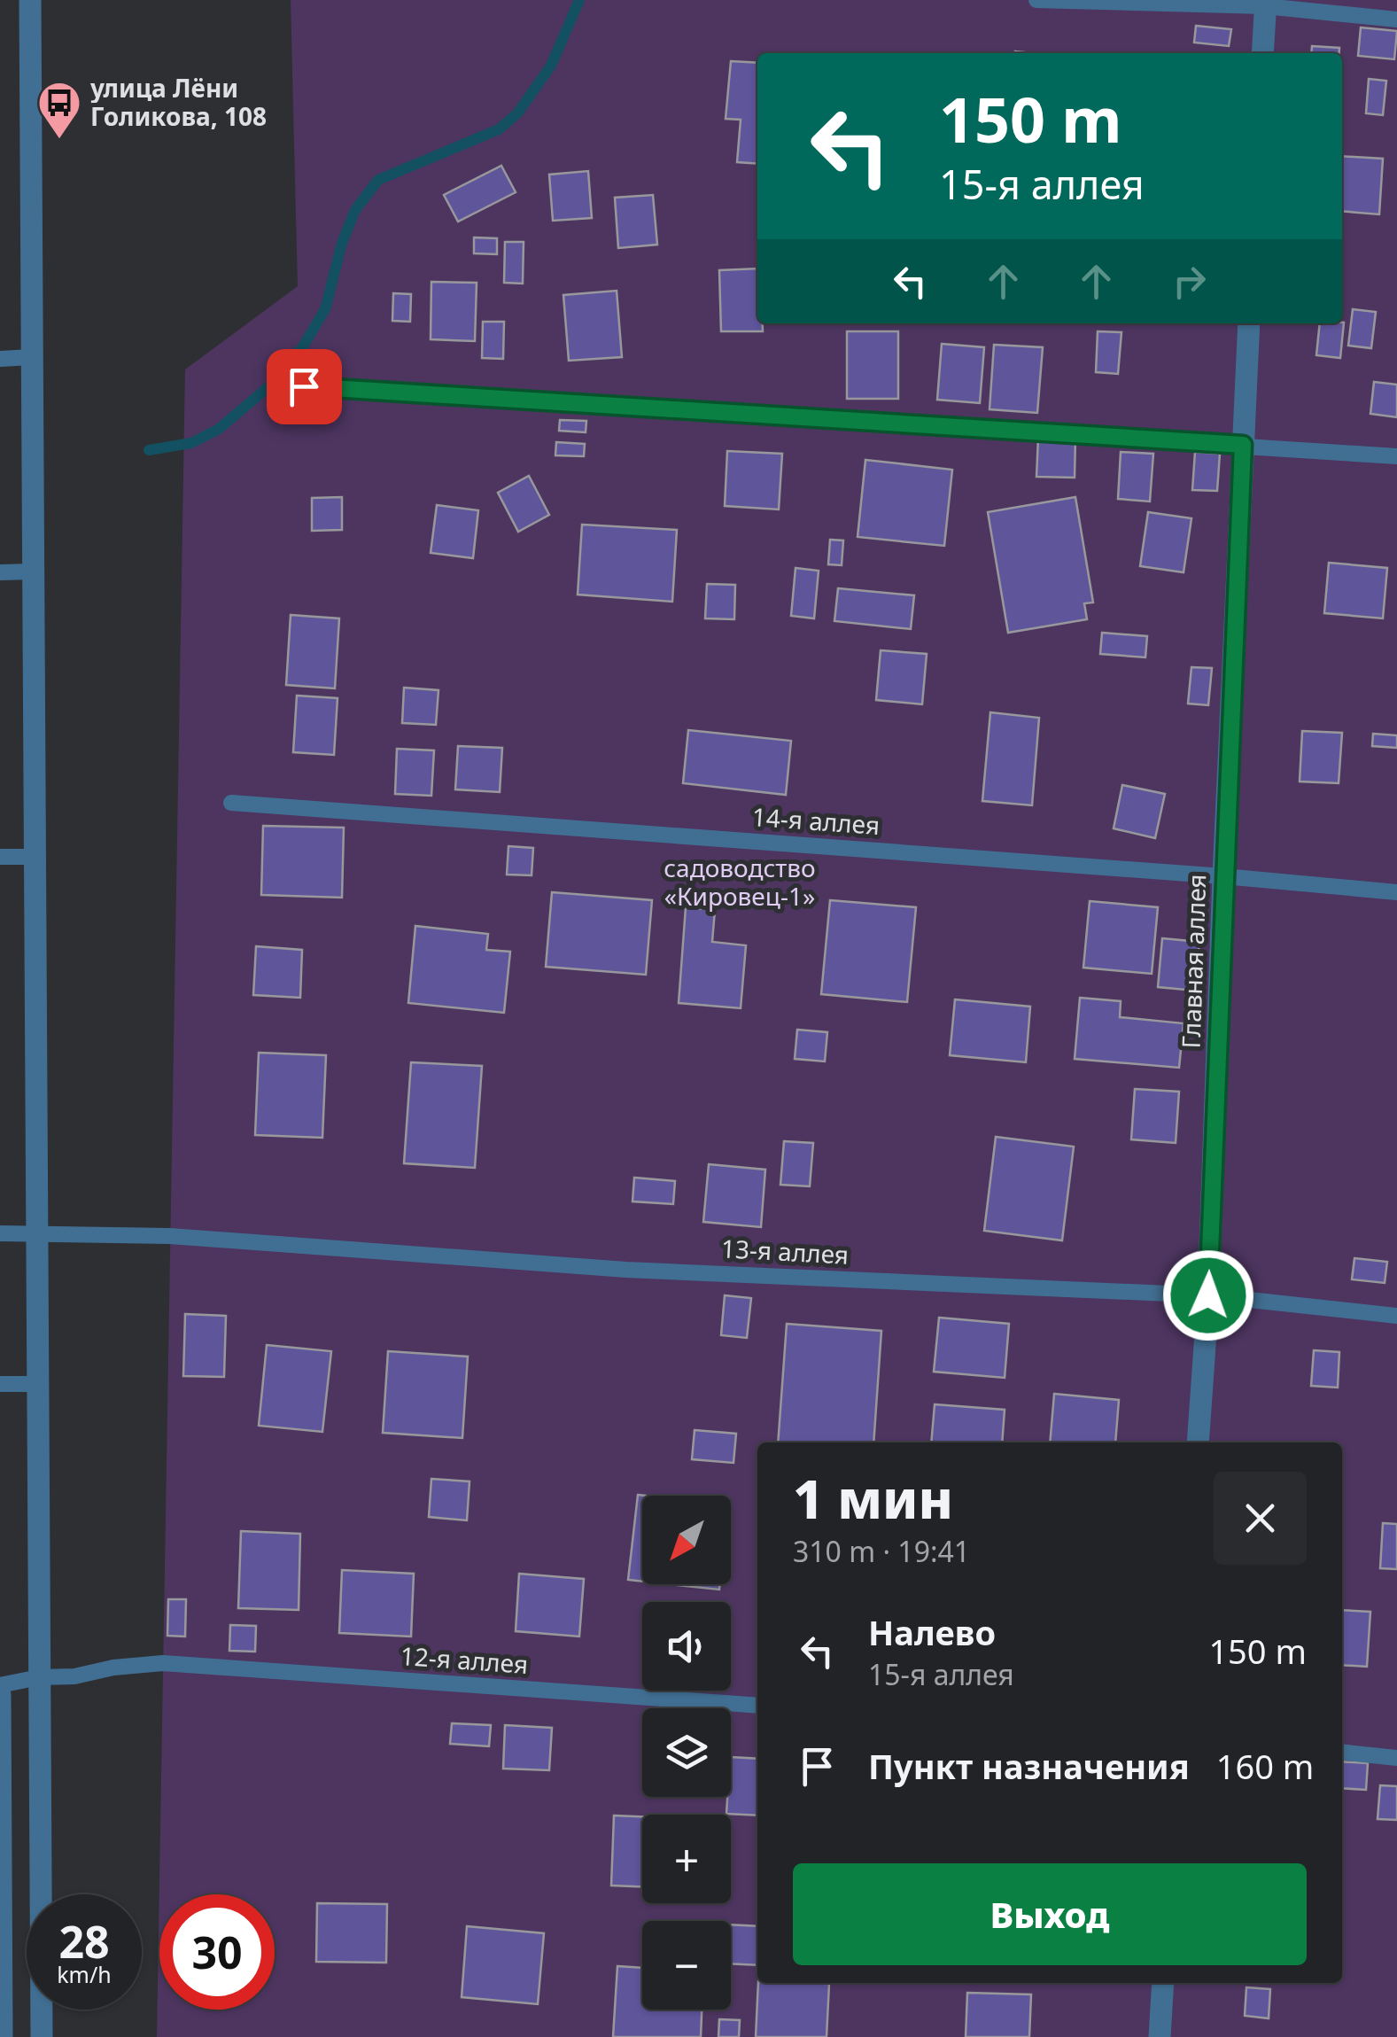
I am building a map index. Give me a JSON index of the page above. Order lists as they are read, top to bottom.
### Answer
{
  "streets": {
    "street": ["Главная аллея"],
    "lane": ["14-я аллея", "13-я аллея", "12-я аллея"]
  },
  "crossings": [
    ["14-я аллея", "Главная аллея"],
    ["Главная аллея", "13-я аллея"]
  ],
  "parks": ["садоводство «Кировец-1»"],
  "places": {
    "bus stop": ["улица Лёни Голикова, 108"]
  },
  "north": "bottom left",
  "page": {
    "turn": ["150 m", "15-я аллея"],
    "heading": ["1 мин", "310 m · 19:41"],
    "map_buttons": ["+", "−"],
    "list": [
      {
        "name": "Налево",
        "note": "15-я аллея",
        "value": "150 m"
      },
      {
        "name": "Пункт назначения",
        "value": "160 m"
      }
    ],
    "buttons": "Выход",
    "speed": "28 km/h",
    "limit": "30"
  }
}
